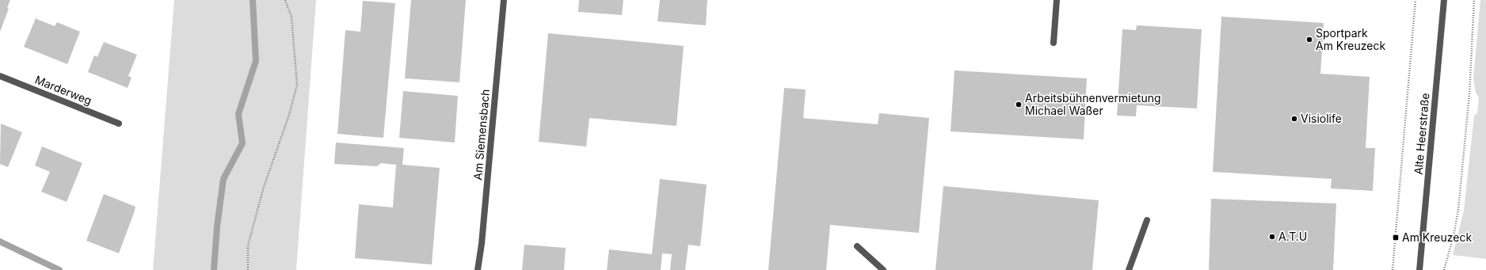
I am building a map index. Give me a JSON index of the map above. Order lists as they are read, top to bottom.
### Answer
{
  "streets": {
    "street": ["Marderweg", "Alte Heerstraße", "Am Siemensbach"]
  },
  "places": {
    "other": [
      "Sportpark Am Kreuzeck",
      "Arbeitsbühnenvermietung Michael Waßer",
      "Visiolife",
      "A.T.U"
    ],
    "transit": ["Am Kreuzeck"]
  }
}
